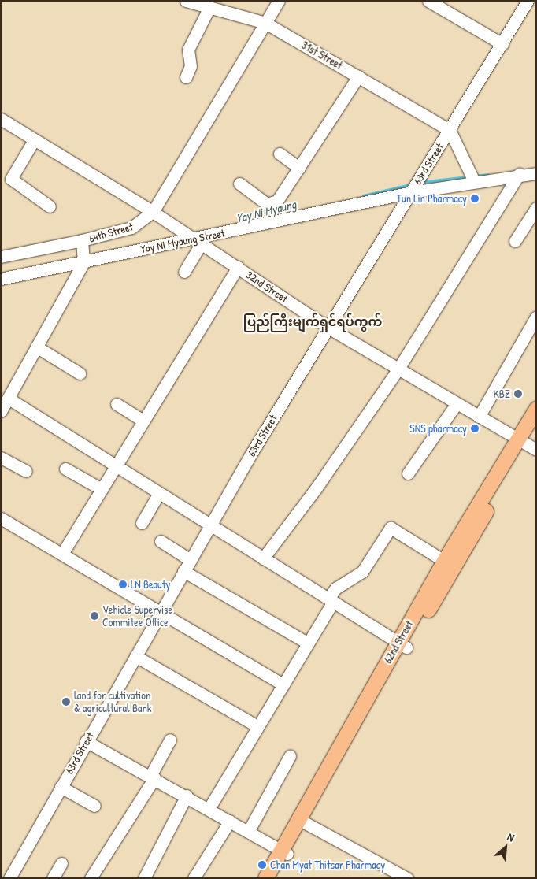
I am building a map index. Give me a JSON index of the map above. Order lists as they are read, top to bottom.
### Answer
{
  "streets": {
    "main road": ["62nd Street"],
    "street": [
      "31st Street",
      "63rd Street",
      "64th Street",
      "Yay Ni Myaung Street",
      "32nd Street"
    ]
  },
  "crossings": [
    ["31st Street", "63rd Street"],
    ["31st Street", "64th Street"],
    ["63rd Street", "Yay Ni Myaung Street"],
    ["63rd Street", "32nd Street"],
    ["64th Street", "Yay Ni Myaung Street"],
    ["64th Street", "32nd Street"],
    ["Yay Ni Myaung Street", "32nd Street"],
    ["32nd Street", "62nd Street"]
  ],
  "districts": ["ပြည်ကြီးမျက်ရှင်ရပ်ကွက်"],
  "water": ["Yay Ni Myaung"],
  "places": [
    "Tun Lin Pharmacy",
    "KBZ",
    "SNS pharmacy",
    "LN Beauty",
    "Vehicle Supervise Commitee Office",
    "land for cultivation & agricultural Bank",
    "Chan Myat Thitsar Pharmacy"
  ],
  "north": "top right"
}
